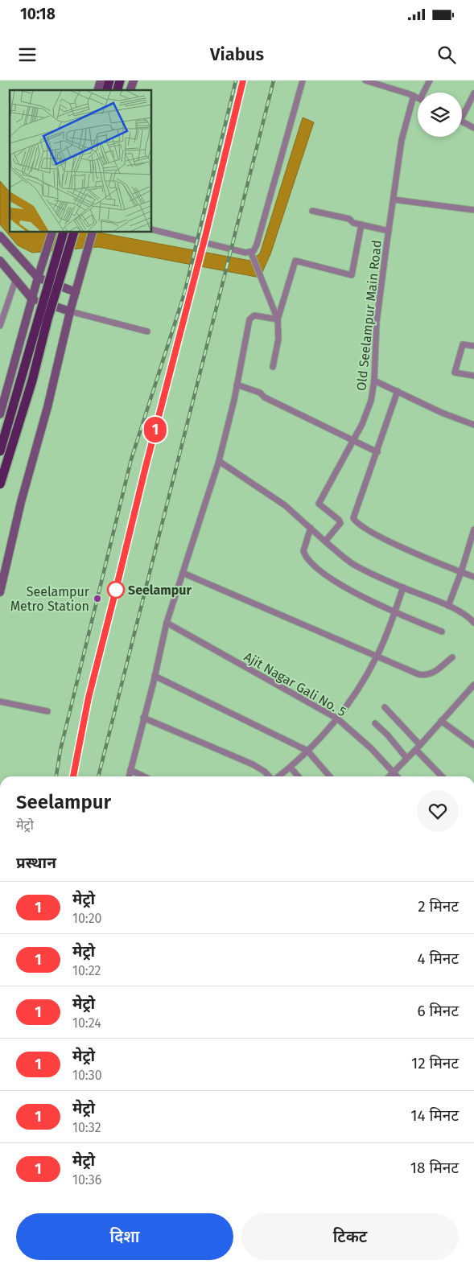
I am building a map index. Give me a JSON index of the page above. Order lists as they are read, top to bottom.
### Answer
{
  "streets": {
    "street": ["Old Seelampur Main Road", "Ajit Nagar Gali No. 5"]
  },
  "places": ["Seelampur", "Seelampur Metro Station"],
  "lines": ["metro line 1"],
  "page": {
    "status": "10:18",
    "header": "Viabus",
    "on_map": "1",
    "heading": [
      ["Seelampur", "मेट्रो"],
      "प्रस्थान"
    ],
    "list": [
      {
        "mark": "1",
        "name": "मेट्रो",
        "note": "10:20",
        "value": "2 मिनट"
      },
      {
        "mark": "1",
        "name": "मेट्रो",
        "note": "10:22",
        "value": "4 मिनट"
      },
      {
        "mark": "1",
        "name": "मेट्रो",
        "note": "10:24",
        "value": "6 मिनट"
      },
      {
        "mark": "1",
        "name": "मेट्रो",
        "note": "10:30",
        "value": "12 मिनट"
      },
      {
        "mark": "1",
        "name": "मेट्रो",
        "note": "10:32",
        "value": "14 मिनट"
      },
      {
        "mark": "1",
        "name": "मेट्रो",
        "note": "10:36",
        "value": "18 मिनट"
      }
    ],
    "buttons": ["दिशा", "टिकट"]
  }
}
